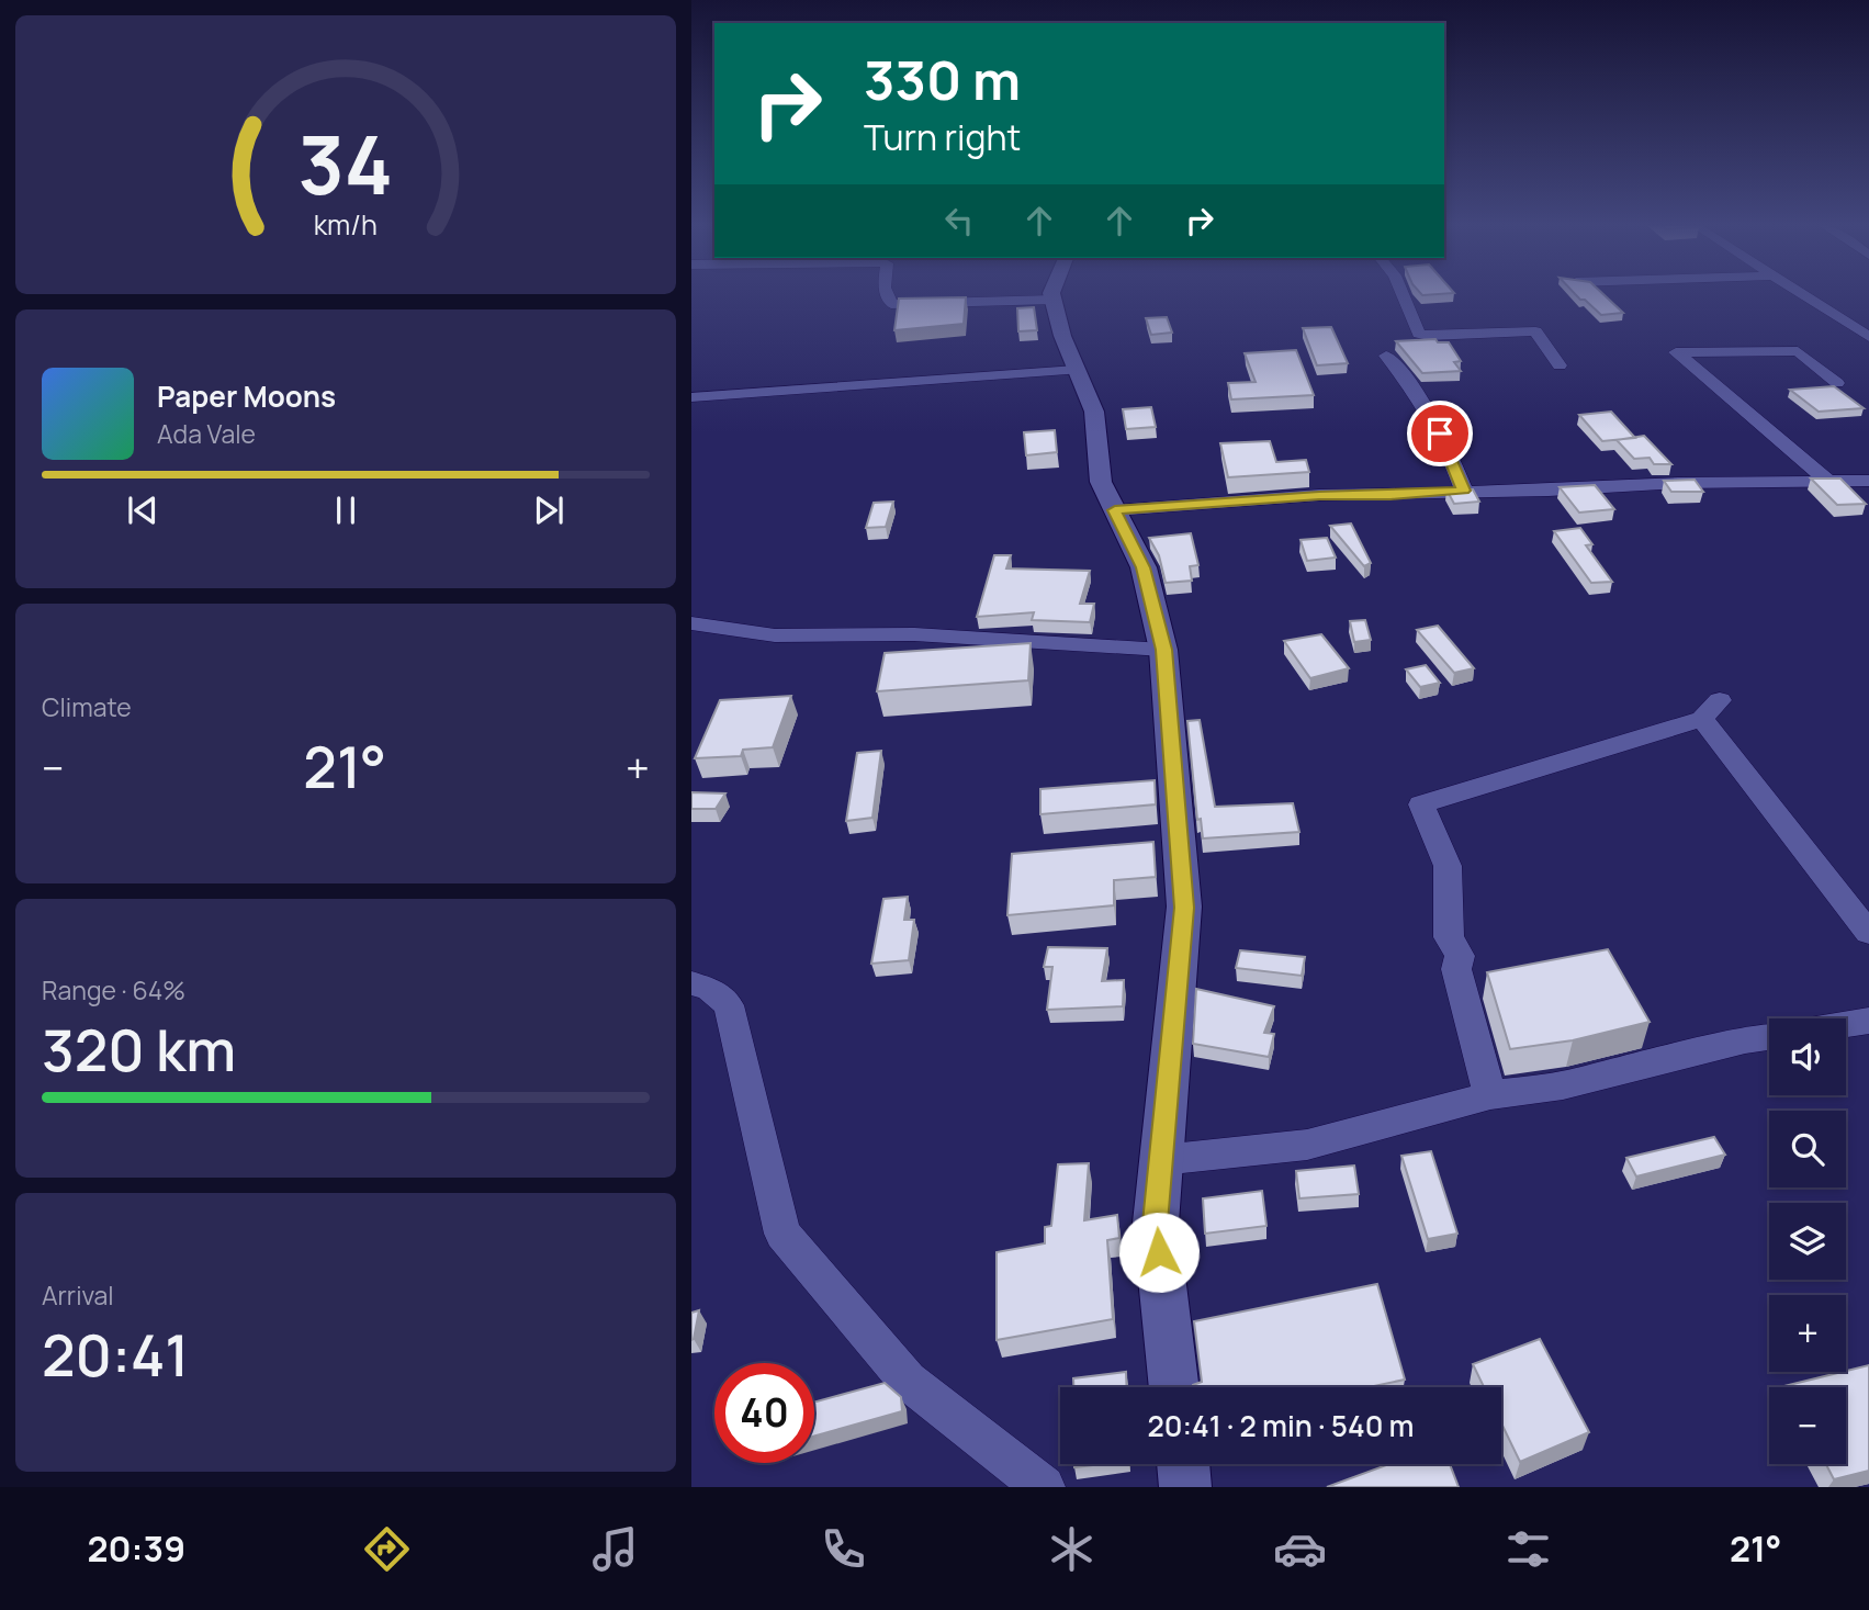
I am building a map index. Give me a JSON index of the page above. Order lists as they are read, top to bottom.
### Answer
{
  "page": {
    "turn": ["330 m", "Turn right"],
    "song": ["Paper Moons", "Ada Vale"],
    "tile": [
      "Climate",
      ["Range · 64%", "320 km"],
      ["Arrival", "20:41"]
    ],
    "heat": ["−", "21°", "+"],
    "map_buttons": ["+", "−"],
    "limit": "40",
    "trip": "20:41 · 2 min · 540 m",
    "tabs": ["20:39", "21°"],
    "gauge": ["34", "km/h"]
  }
}
